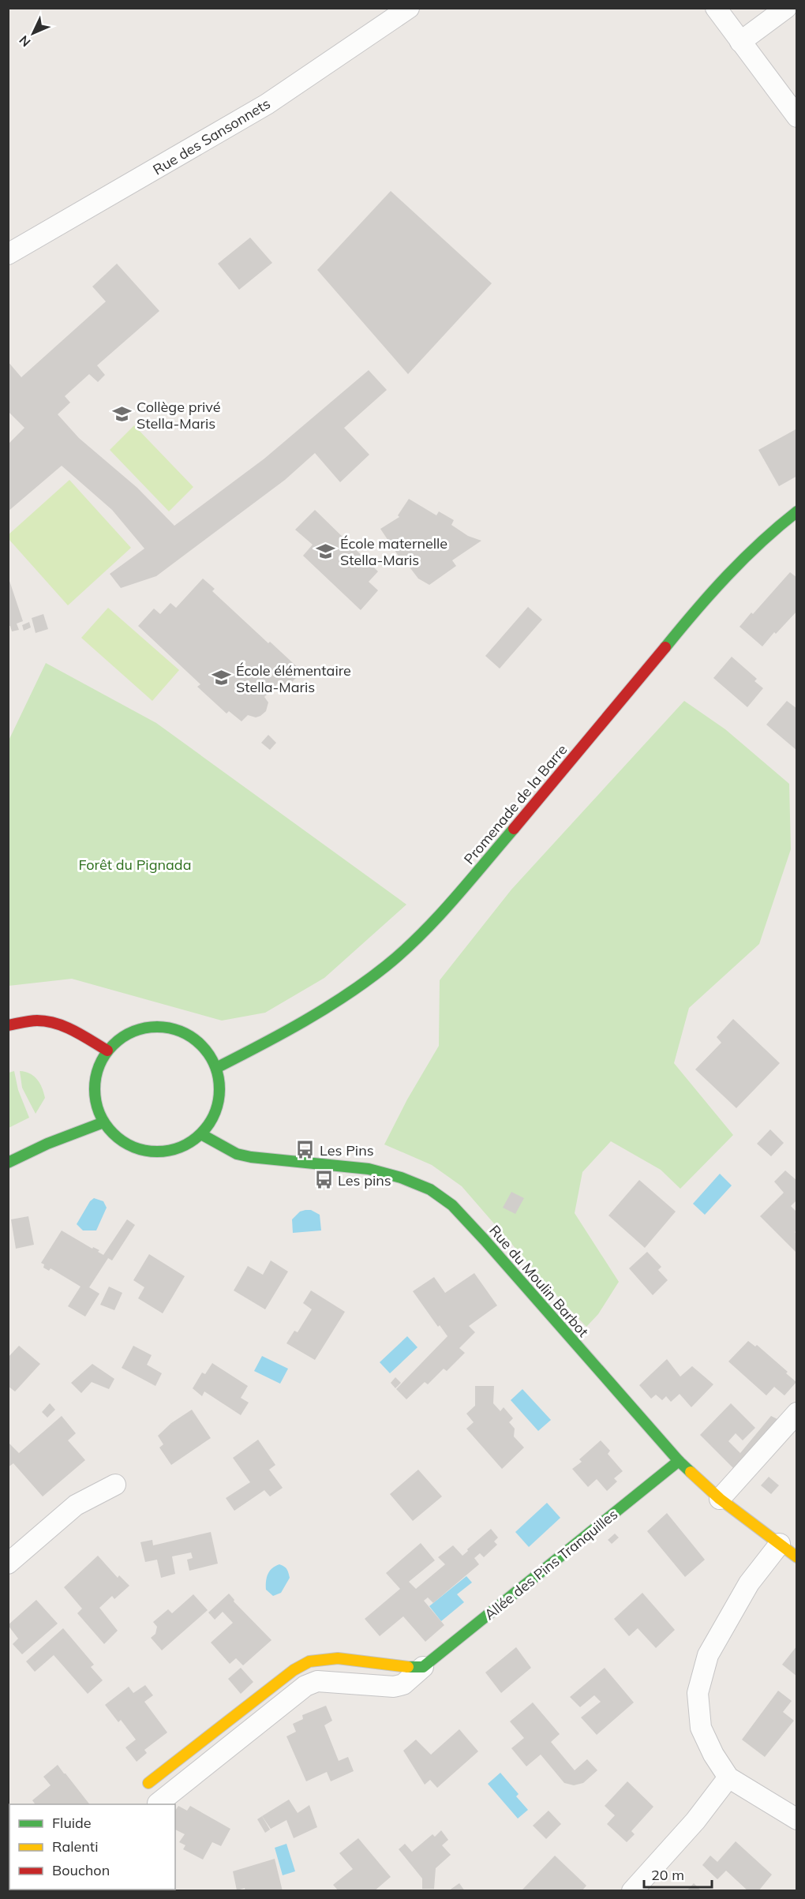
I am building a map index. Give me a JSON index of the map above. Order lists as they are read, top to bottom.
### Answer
{
  "streets": {
    "street": [
      "Rue des Sansonnets",
      "Promenade de la Barre",
      "Rue du Moulin Barbot",
      "Allée des Pins Tranquilles"
    ]
  },
  "crossings": [
    ["Promenade de la Barre", "Rue du Moulin Barbot"],
    ["Rue du Moulin Barbot", "Allée des Pins Tranquilles"]
  ],
  "parks": ["Forêt du Pignada"],
  "places": {
    "school or university": ["Collège privé Stella-Maris", "École maternelle Stella-Maris", "École élémentaire Stella-Maris"],
    "bus stop": ["Les Pins", "Les pins"]
  },
  "legend": ["Fluide", "Ralenti", "Bouchon"],
  "scale_bar": "20 m",
  "north": "bottom left"
}
